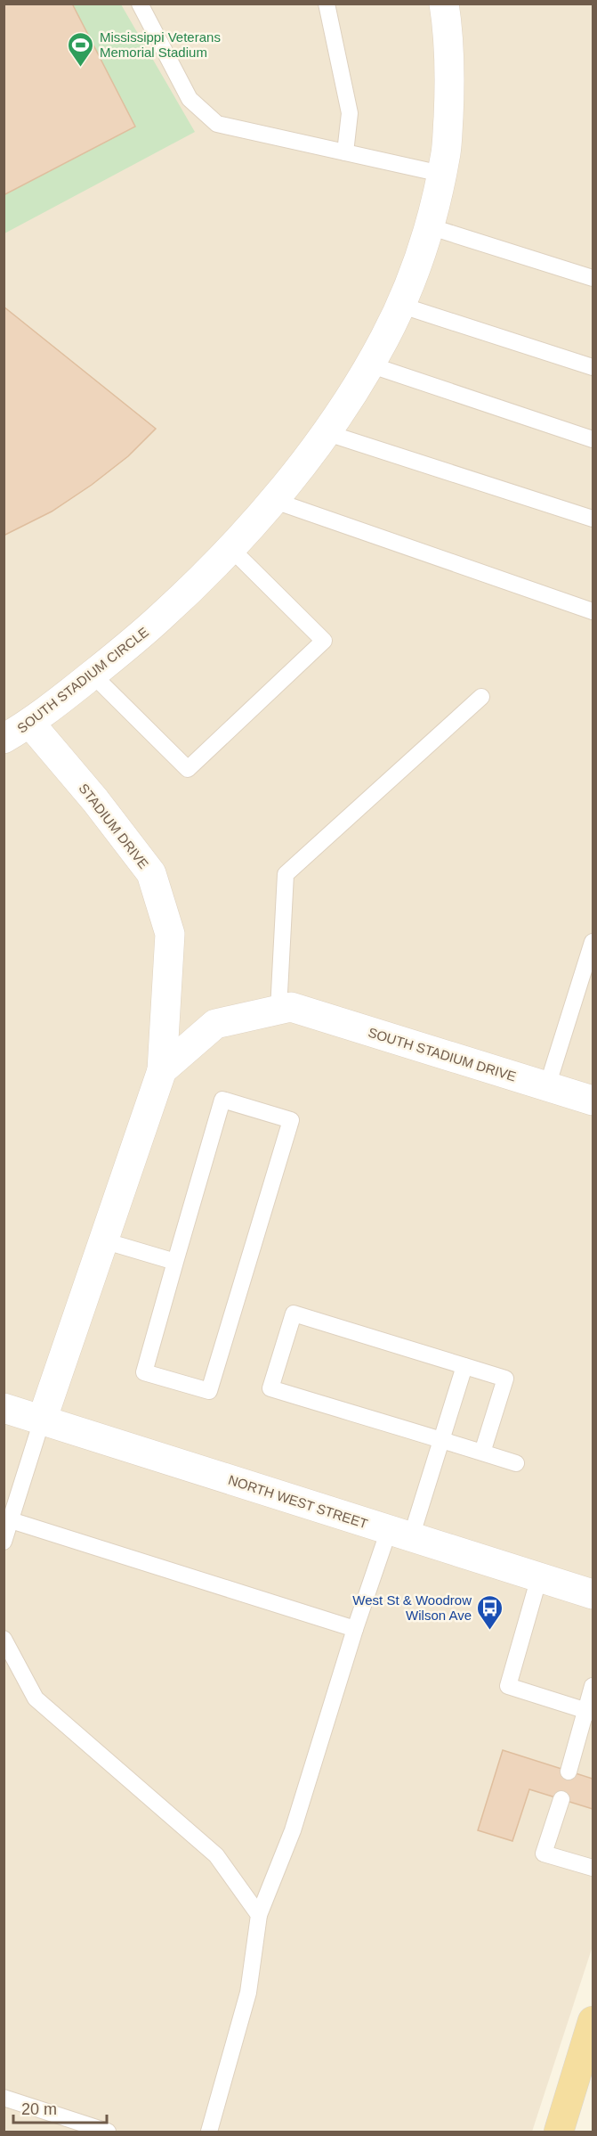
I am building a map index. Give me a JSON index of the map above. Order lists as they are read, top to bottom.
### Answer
{
  "streets": {
    "street": [
      "SOUTH STADIUM CIRCLE",
      "STADIUM DRIVE",
      "SOUTH STADIUM DRIVE",
      "NORTH WEST STREET"
    ]
  },
  "crossings": [
    ["SOUTH STADIUM CIRCLE", "STADIUM DRIVE"]
  ],
  "places": {
    "sports": ["Mississippi Veterans Memorial Stadium"],
    "bus stop": ["West St & Woodrow Wilson Ave"]
  },
  "scale_bar": "20 m"
}
